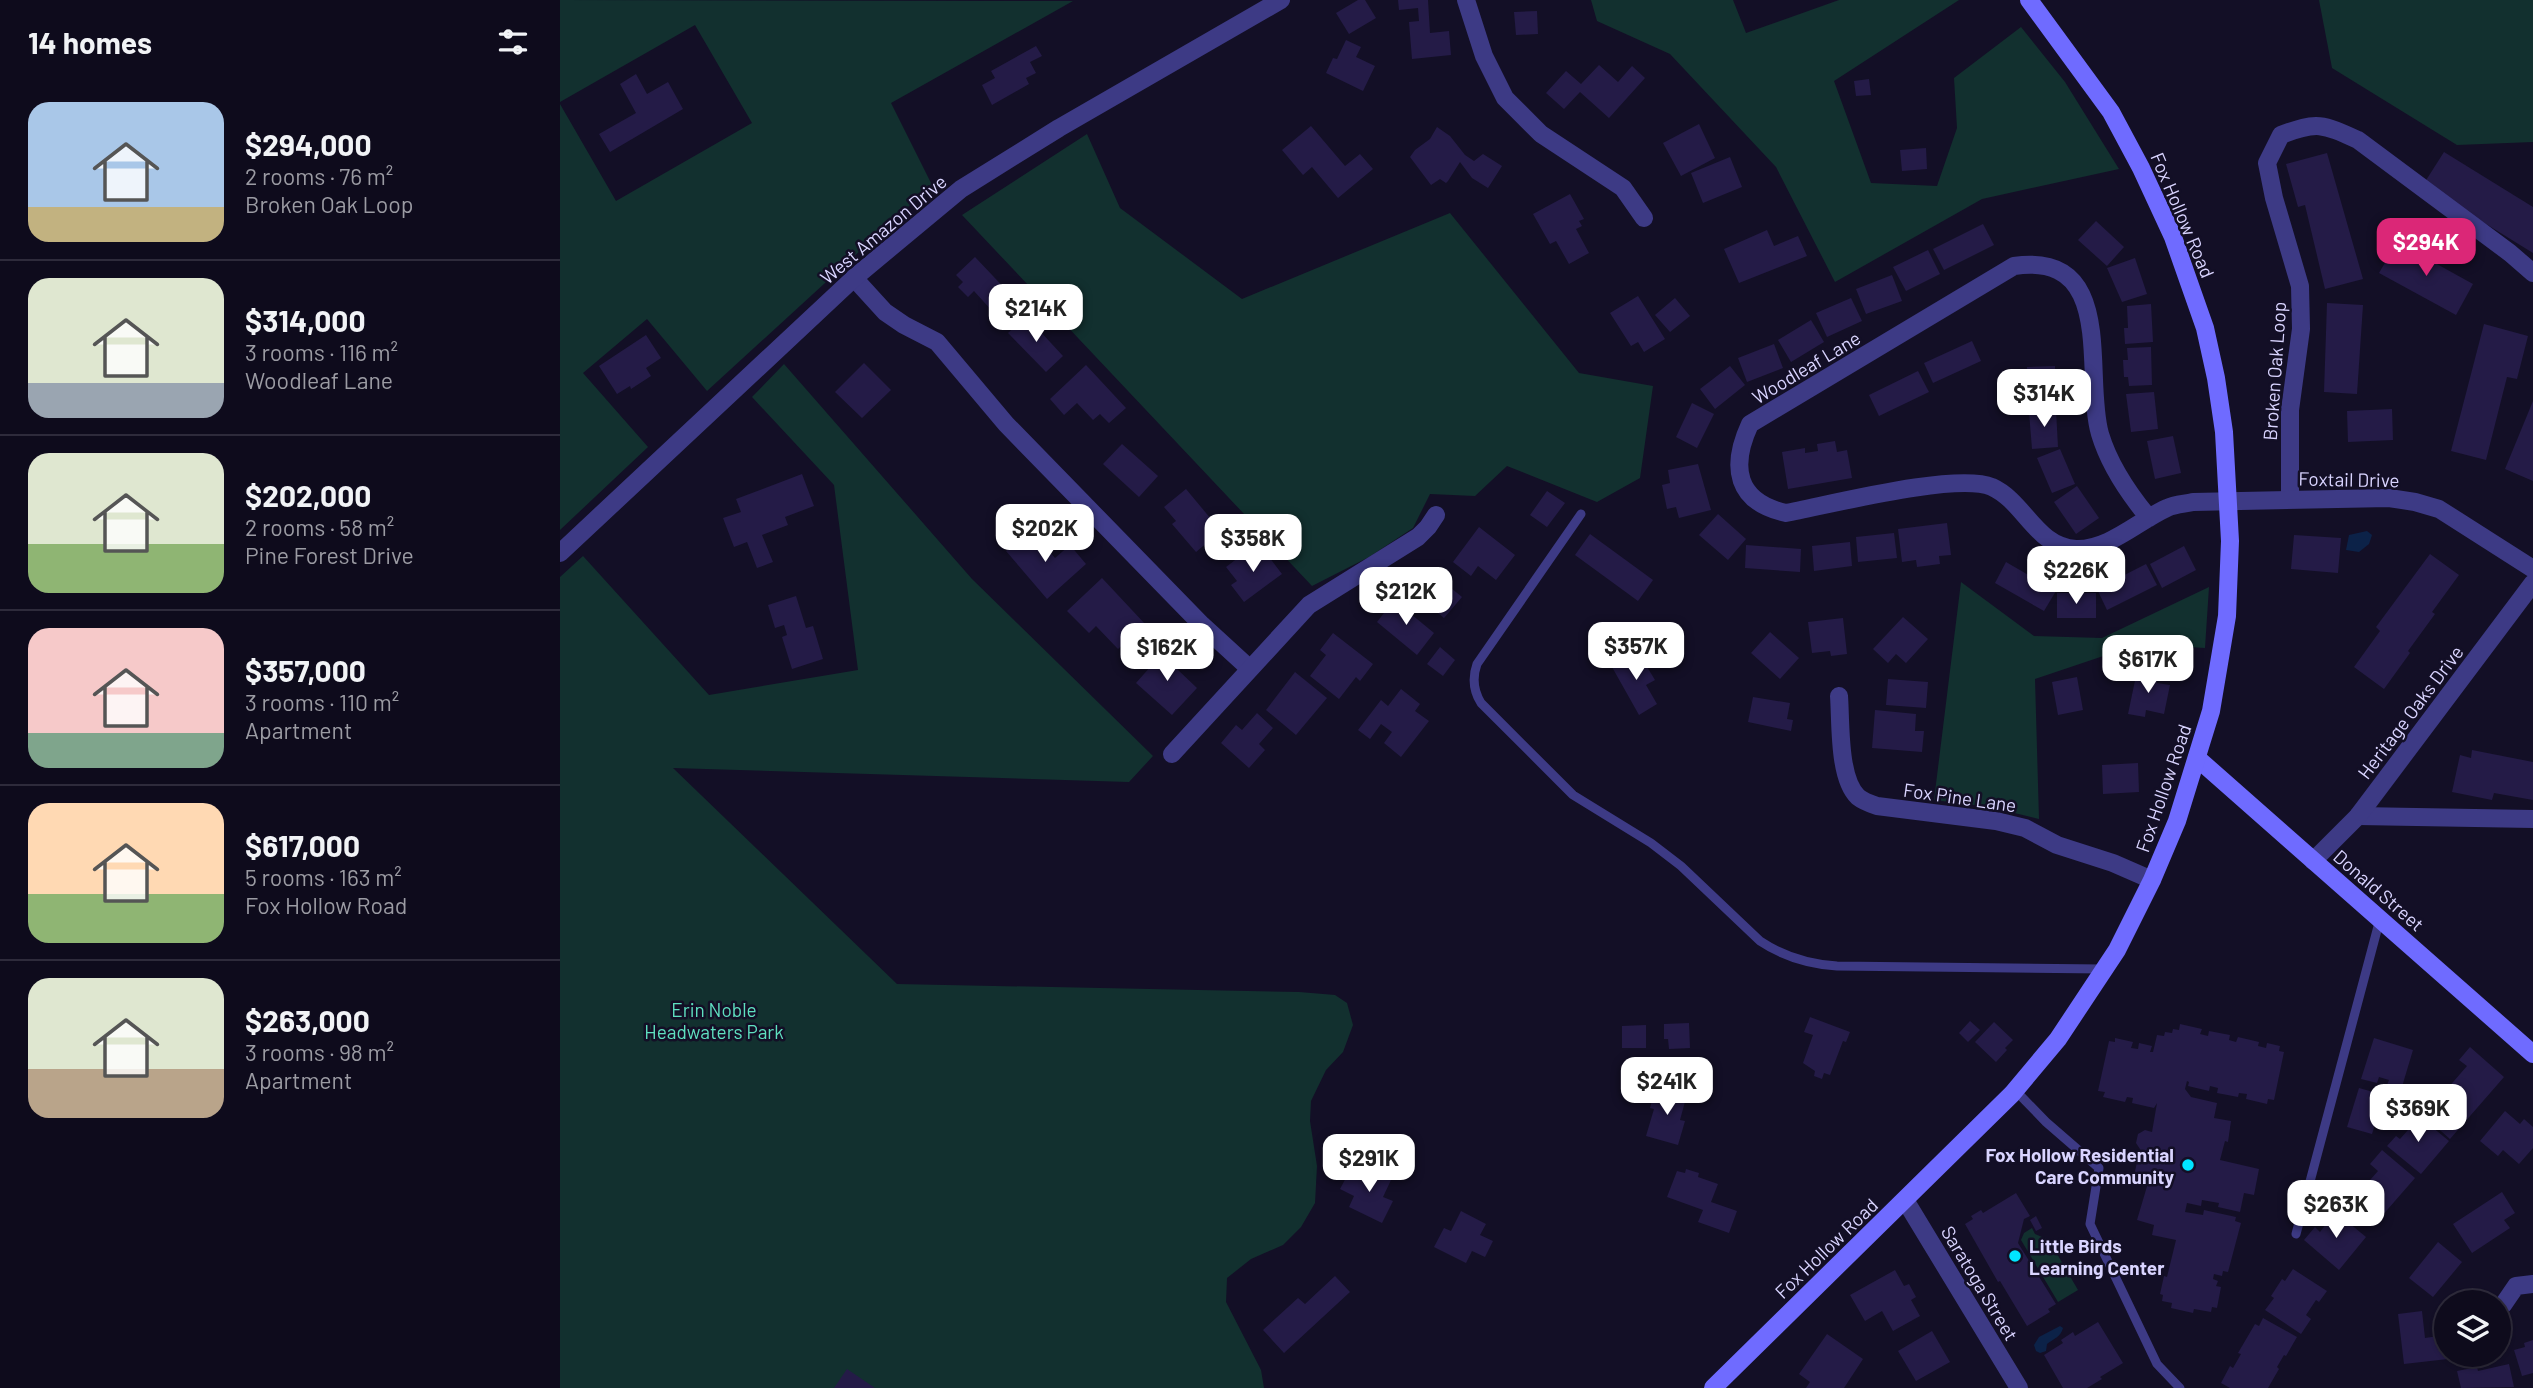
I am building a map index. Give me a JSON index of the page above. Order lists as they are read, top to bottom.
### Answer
{
  "streets": {
    "main road": ["Fox Hollow Road", "Donald Street"],
    "street": [
      "West Amazon Drive",
      "Woodleaf Lane",
      "Broken Oak Loop",
      "Foxtail Drive",
      "Heritage Oaks Drive",
      "Fox Pine Lane",
      "Saratoga Street"
    ]
  },
  "crossings": [
    ["Fox Hollow Road", "Woodleaf Lane"],
    ["Fox Hollow Road", "Foxtail Drive"],
    ["Fox Hollow Road", "Fox Pine Lane"],
    ["Fox Hollow Road", "Donald Street"],
    ["Fox Hollow Road", "Saratoga Street"],
    ["Woodleaf Lane", "Foxtail Drive"],
    ["Broken Oak Loop", "Foxtail Drive"],
    ["Heritage Oaks Drive", "Donald Street"]
  ],
  "parks": ["Erin Noble Headwaters Park"],
  "places": ["Fox Hollow Residential Care Community", "Little Birds Learning Center"],
  "page": {
    "heading": "14 homes",
    "list": [
      {
        "name": "$294,000",
        "note": "2 rooms · 76 m² · Broken Oak Loop"
      },
      {
        "name": "$314,000",
        "note": "3 rooms · 116 m² · Woodleaf Lane"
      },
      {
        "name": "$202,000",
        "note": "2 rooms · 58 m² · Pine Forest Drive"
      },
      {
        "name": "$357,000",
        "note": "3 rooms · 110 m² · Apartment"
      },
      {
        "name": "$617,000",
        "note": "5 rooms · 163 m² · Fox Hollow Road"
      },
      {
        "name": "$263,000",
        "note": "3 rooms · 98 m² · Apartment"
      }
    ],
    "price": [
      "$294K",
      "$214K",
      "$314K",
      "$202K",
      "$358K",
      "$226K",
      "$212K",
      "$357K",
      "$162K",
      "$617K",
      "$241K",
      "$369K",
      "$291K",
      "$263K"
    ]
  }
}
